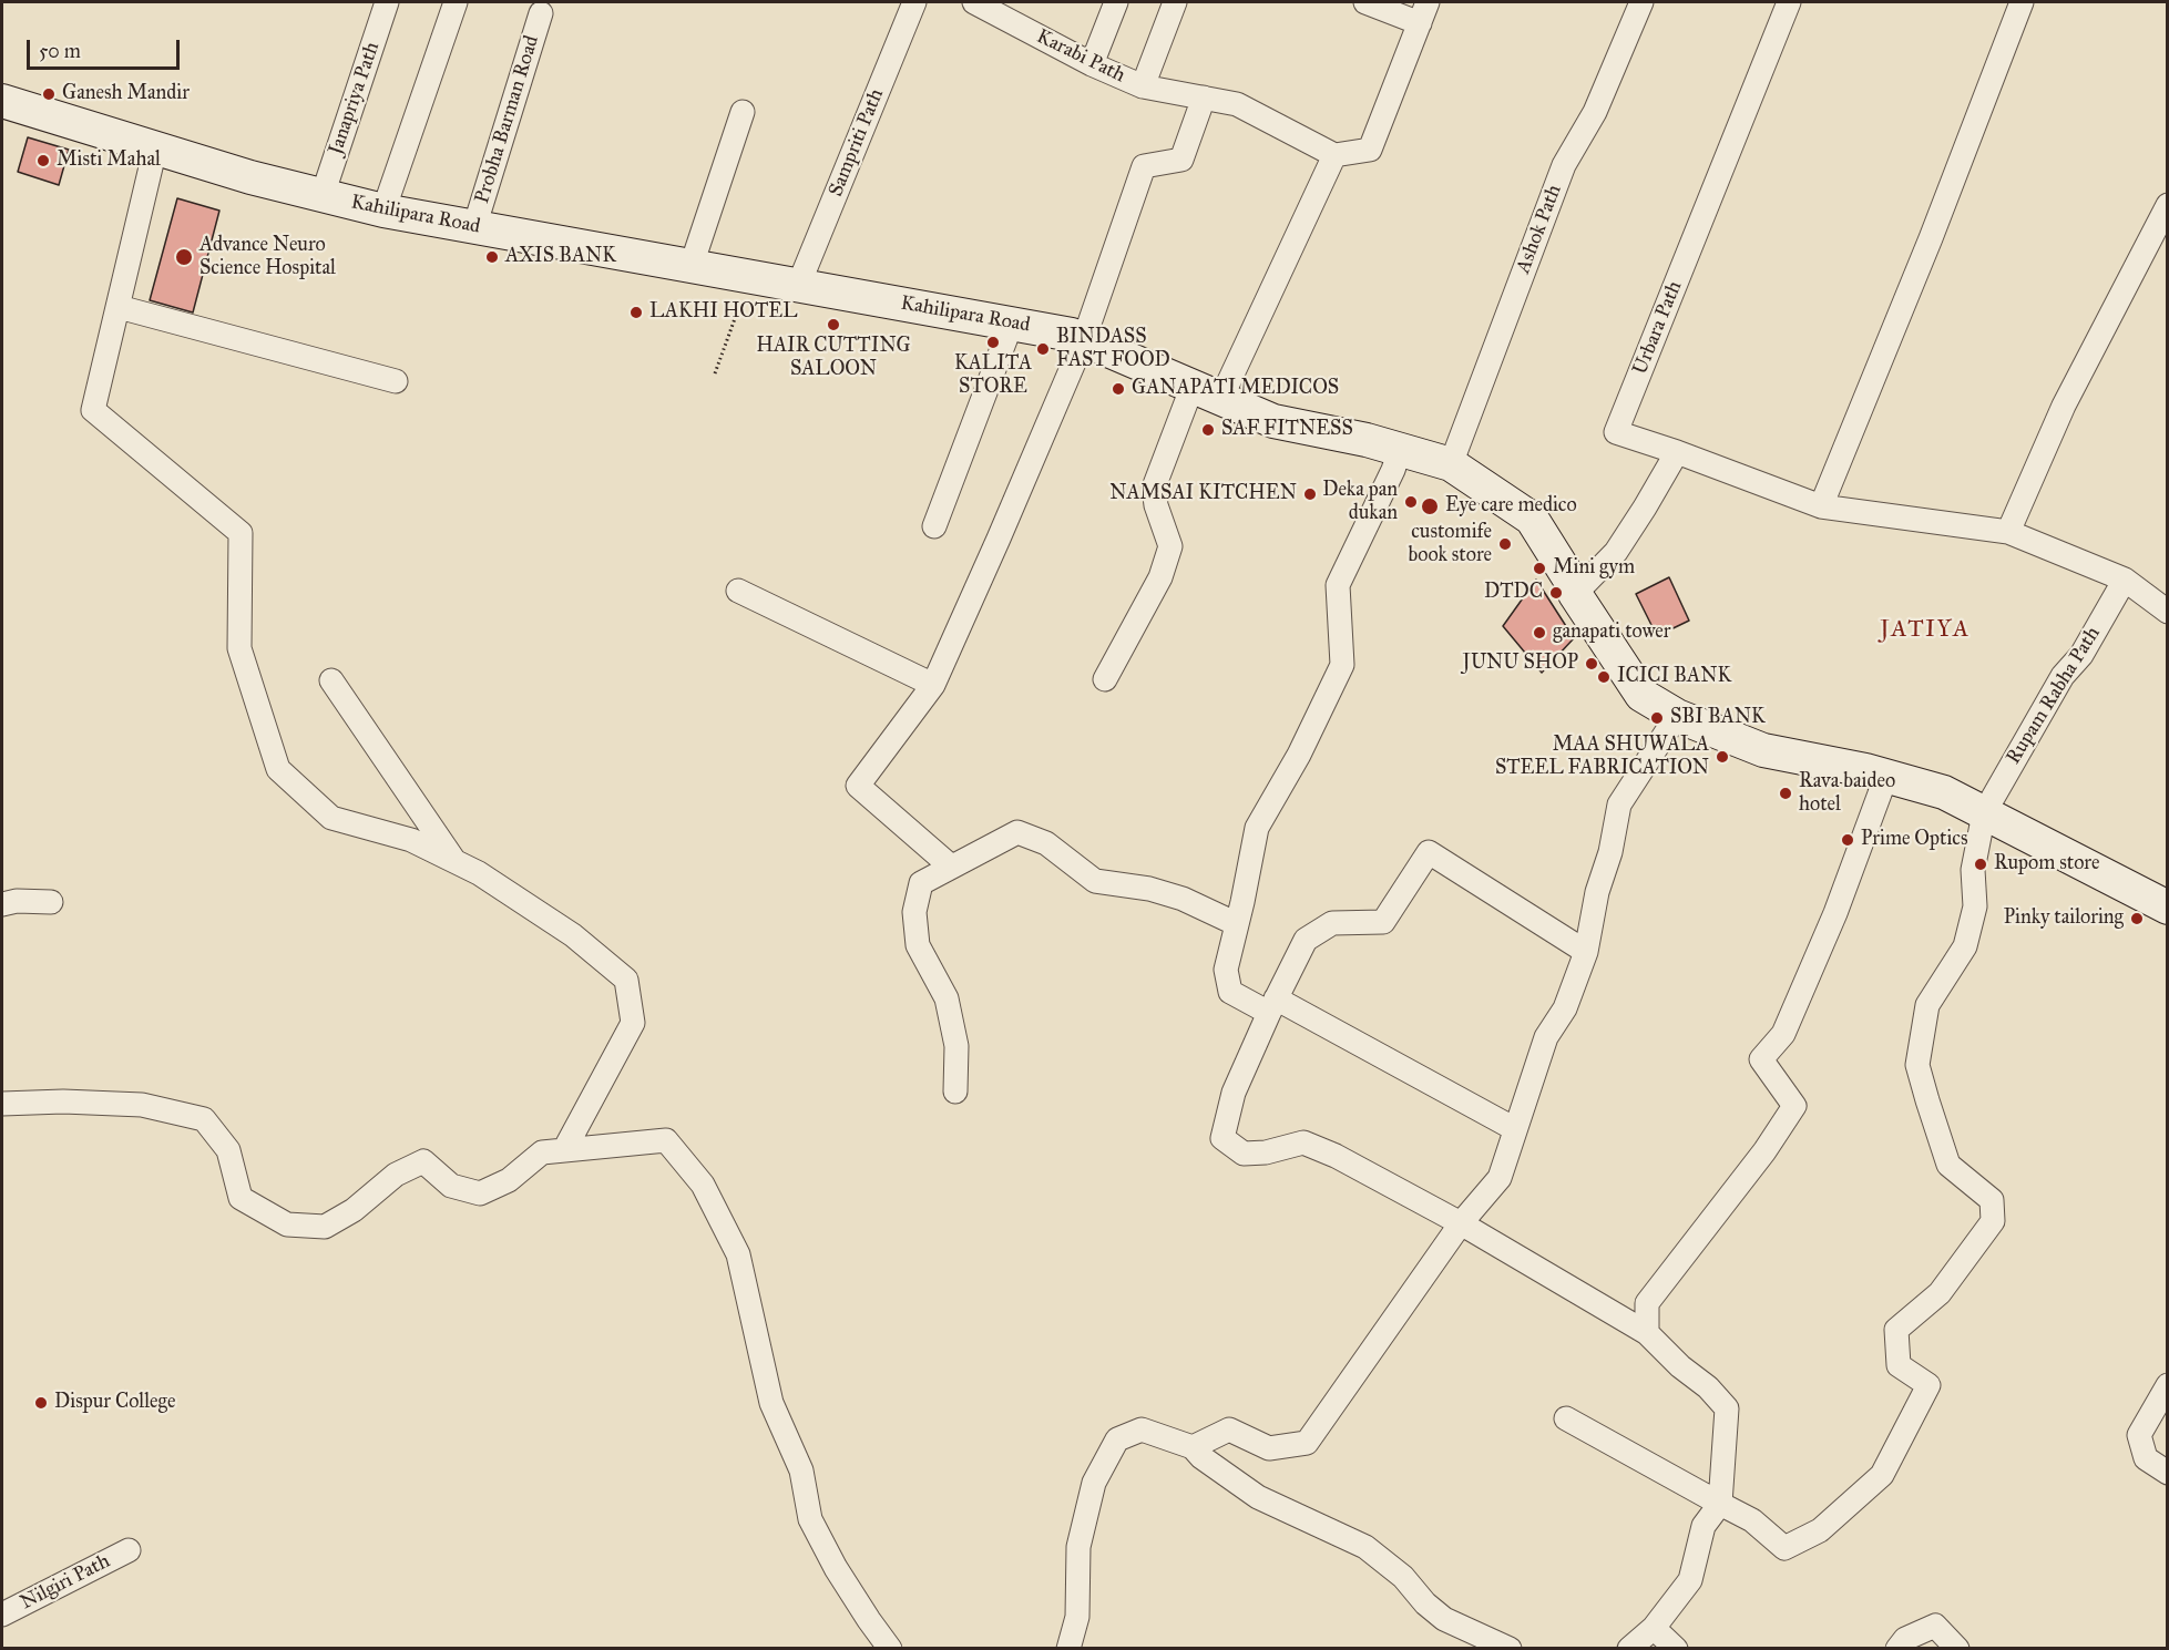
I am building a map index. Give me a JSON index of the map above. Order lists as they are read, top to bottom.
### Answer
{
  "streets": {
    "main road": ["Kahilipara Road"],
    "street": [
      "Karabi Path",
      "Janapriya Path",
      "Probha Barman Road",
      "Sampriti Path",
      "Ashok Path",
      "Urbara Path",
      "Rupam Rabha Path",
      "Nilgiri Path"
    ]
  },
  "crossings": [
    ["Janapriya Path", "Kahilipara Road"],
    ["Probha Barman Road", "Kahilipara Road"],
    ["Sampriti Path", "Kahilipara Road"],
    ["Kahilipara Road", "Ashok Path"],
    ["Kahilipara Road", "Rupam Rabha Path"]
  ],
  "districts": ["JATIYA"],
  "places": [
    "Ganesh Mandir",
    "Misti Mahal",
    "Advance Neuro Science Hospital",
    "AXIS BANK",
    "LAKHI HOTEL",
    "HAIR CUTTING SALOON",
    "KALITA STORE",
    "BINDASS FAST FOOD",
    "GANAPATI MEDICOS",
    "SAF FITNESS",
    "NAMSAI KITCHEN",
    "Deka pan dukan",
    "Eye care medico",
    "customife book store",
    "Mini gym",
    "DTDC",
    "ganapati tower",
    "JUNU SHOP",
    "ICICI BANK",
    "SBI BANK",
    "MAA SHUWALA STEEL FABRICATION",
    "Rava baideo hotel",
    "Prime Optics",
    "Rupom store",
    "Pinky tailoring",
    "Dispur College"
  ],
  "scale_bar": "50 m"
}
